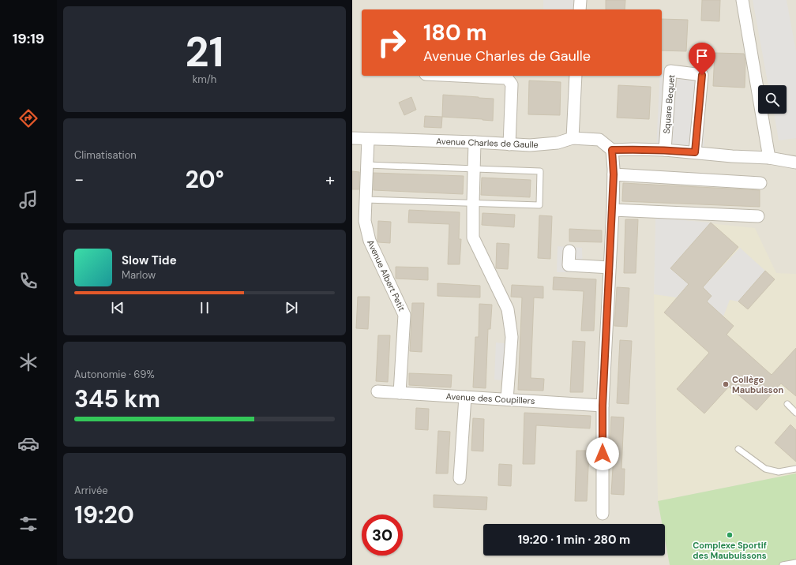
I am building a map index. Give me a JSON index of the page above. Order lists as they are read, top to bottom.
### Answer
{
  "streets": {
    "street": [
      "Square Bequet",
      "Avenue Charles de Gaulle",
      "Avenue Albert Petit",
      "Avenue des Coupillers"
    ]
  },
  "crossings": [
    ["Avenue Charles de Gaulle", "Avenue Albert Petit"],
    ["Avenue Albert Petit", "Avenue des Coupillers"]
  ],
  "places": ["Collège Maubuisson", "Complexe Sportif des Maubuissons"],
  "page": {
    "tabs": "19:19",
    "tile": [
      ["21", "km/h"],
      "Climatisation",
      ["Autonomie · 69%", "345 km"],
      ["Arrivée", "19:20"]
    ],
    "turn": ["180 m", "Avenue Charles de Gaulle"],
    "heat": ["−", "20°", "+"],
    "song": ["Slow Tide", "Marlow"],
    "limit": "30",
    "trip": "19:20 · 1 min · 280 m"
  }
}
